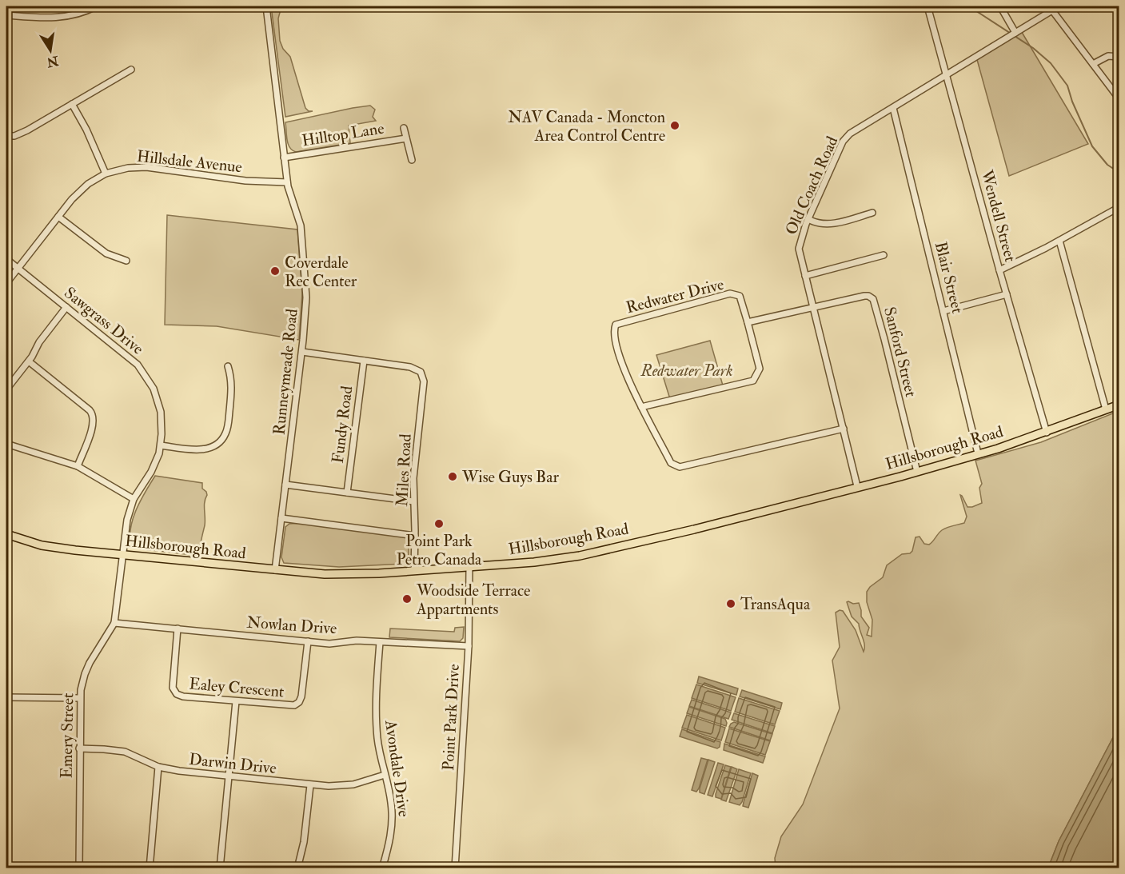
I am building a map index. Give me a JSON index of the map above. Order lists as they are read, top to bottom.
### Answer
{
  "streets": {
    "main road": ["Hillsborough Road"],
    "street": [
      "Hilltop Lane",
      "Hillsdale Avenue",
      "Old Coach Road",
      "Wendell Street",
      "Blair Street",
      "Redwater Drive",
      "Sawgrass Drive",
      "Sanford Street",
      "Runneymeade Road",
      "Fundy Road",
      "Miles Road",
      "Nowlan Drive",
      "Ealey Crescent",
      "Point Park Drive",
      "Emery Street",
      "Darwin Drive",
      "Avondale Drive"
    ]
  },
  "crossings": [
    ["Hilltop Lane", "Runneymeade Road"],
    ["Hillsdale Avenue", "Sawgrass Drive"],
    ["Hillsdale Avenue", "Runneymeade Road"],
    ["Old Coach Road", "Wendell Street"],
    ["Old Coach Road", "Blair Street"],
    ["Old Coach Road", "Redwater Drive"],
    ["Old Coach Road", "Sanford Street"],
    ["Old Coach Road", "Hillsborough Road"],
    ["Wendell Street", "Hillsborough Road"],
    ["Blair Street", "Hillsborough Road"],
    ["Sawgrass Drive", "Hillsborough Road"],
    ["Sawgrass Drive", "Emery Street"],
    ["Sanford Street", "Hillsborough Road"],
    ["Runneymeade Road", "Hillsborough Road"],
    ["Fundy Road", "Miles Road"],
    ["Hillsborough Road", "Miles Road"],
    ["Hillsborough Road", "Point Park Drive"],
    ["Hillsborough Road", "Emery Street"],
    ["Nowlan Drive", "Ealey Crescent"],
    ["Nowlan Drive", "Point Park Drive"],
    ["Nowlan Drive", "Emery Street"],
    ["Nowlan Drive", "Avondale Drive"],
    ["Emery Street", "Darwin Drive"],
    ["Darwin Drive", "Avondale Drive"]
  ],
  "parks": ["Redwater Park"],
  "places": [
    "NAV Canada - Moncton Area Control Centre",
    "Coverdale Rec Center",
    "Wise Guys Bar",
    "Point Park Petro Canada",
    "Woodside Terrace Appartments",
    "TransAqua"
  ],
  "north": "bottom"
}
